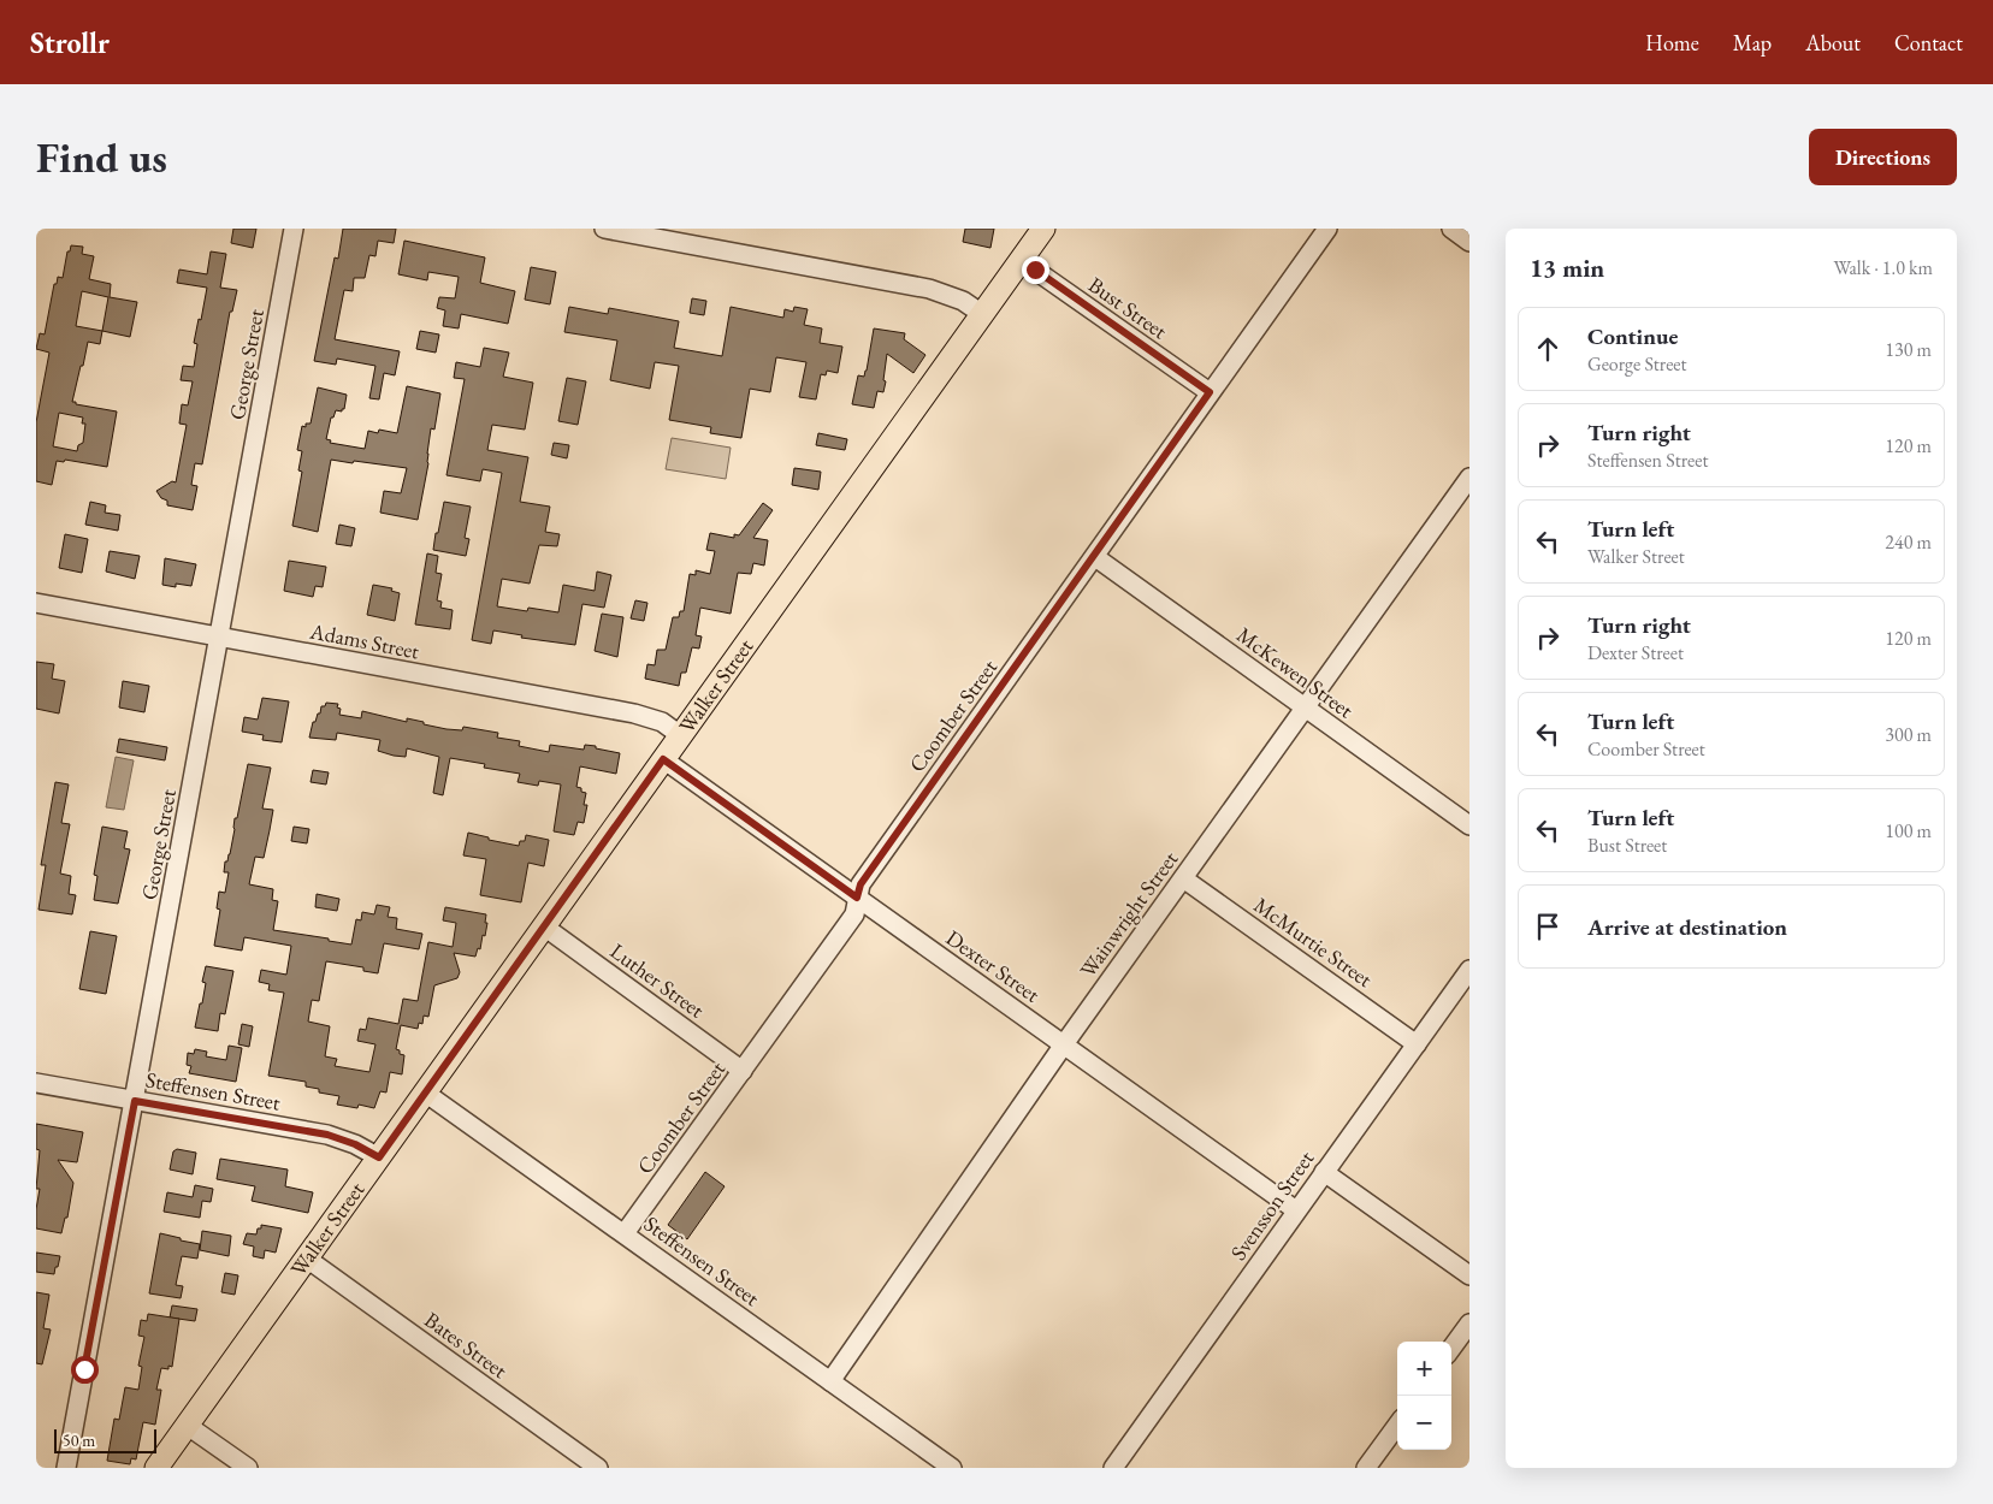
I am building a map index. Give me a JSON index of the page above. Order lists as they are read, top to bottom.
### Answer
{
  "streets": {
    "main road": ["Walker Street"],
    "street": [
      "Bust Street",
      "George Street",
      "Adams Street",
      "McKewen Street",
      "Coomber Street",
      "Wainwright Street",
      "McMurtie Street",
      "Dexter Street",
      "Luther Street",
      "Steffensen Street",
      "Svensson Street",
      "Bates Street"
    ]
  },
  "crossings": [
    ["Bust Street", "Walker Street"],
    ["Bust Street", "Coomber Street"],
    ["George Street", "Adams Street"],
    ["George Street", "Steffensen Street"],
    ["Adams Street", "Walker Street"],
    ["McKewen Street", "Coomber Street"],
    ["McKewen Street", "Wainwright Street"],
    ["Walker Street", "Dexter Street"],
    ["Walker Street", "Luther Street"],
    ["Walker Street", "Steffensen Street"],
    ["Walker Street", "Bates Street"],
    ["Coomber Street", "Dexter Street"],
    ["Coomber Street", "Luther Street"],
    ["Coomber Street", "Steffensen Street"],
    ["Wainwright Street", "McMurtie Street"],
    ["Wainwright Street", "Dexter Street"],
    ["Wainwright Street", "Steffensen Street"],
    ["McMurtie Street", "Svensson Street"],
    ["Dexter Street", "Svensson Street"]
  ],
  "scale_bar": "50 m",
  "page": {
    "header": "Strollr",
    "nav": [
      "Home",
      "Map",
      "About",
      "Contact"
    ],
    "buttons": "Directions",
    "title": "Find us",
    "heading": ["13 min", "Walk · 1.0 km"],
    "list": [
      ["Continue", "George Street", "130 m"],
      ["Turn right", "Steffensen Street", "120 m"],
      ["Turn left", "Walker Street", "240 m"],
      ["Turn right", "Dexter Street", "120 m"],
      ["Turn left", "Coomber Street", "300 m"],
      ["Turn left", "Bust Street", "100 m"],
      "Arrive at destination"
    ],
    "map_buttons": ["+", "−"],
    "scale": "50 m"
  }
}
